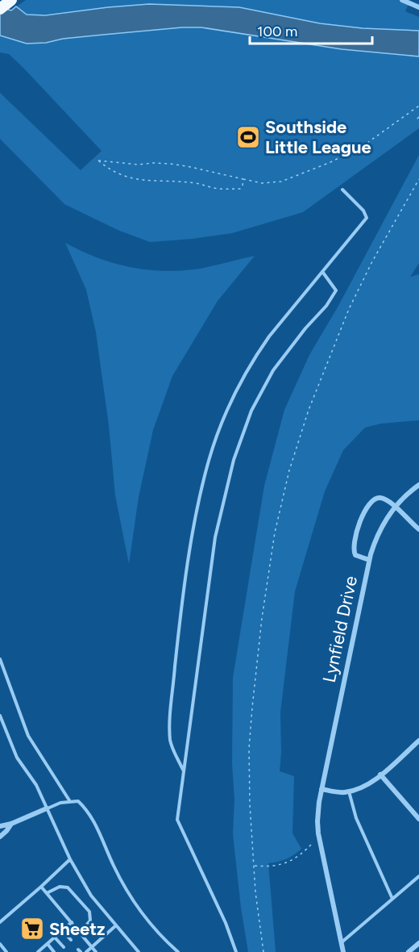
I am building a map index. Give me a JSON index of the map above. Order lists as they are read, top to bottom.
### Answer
{
  "streets": {
    "street": ["Lynfield Drive"]
  },
  "places": {
    "sports": ["Southside Little League"],
    "supermarket": ["Sheetz"]
  },
  "scale_bar": "100 m"
}
